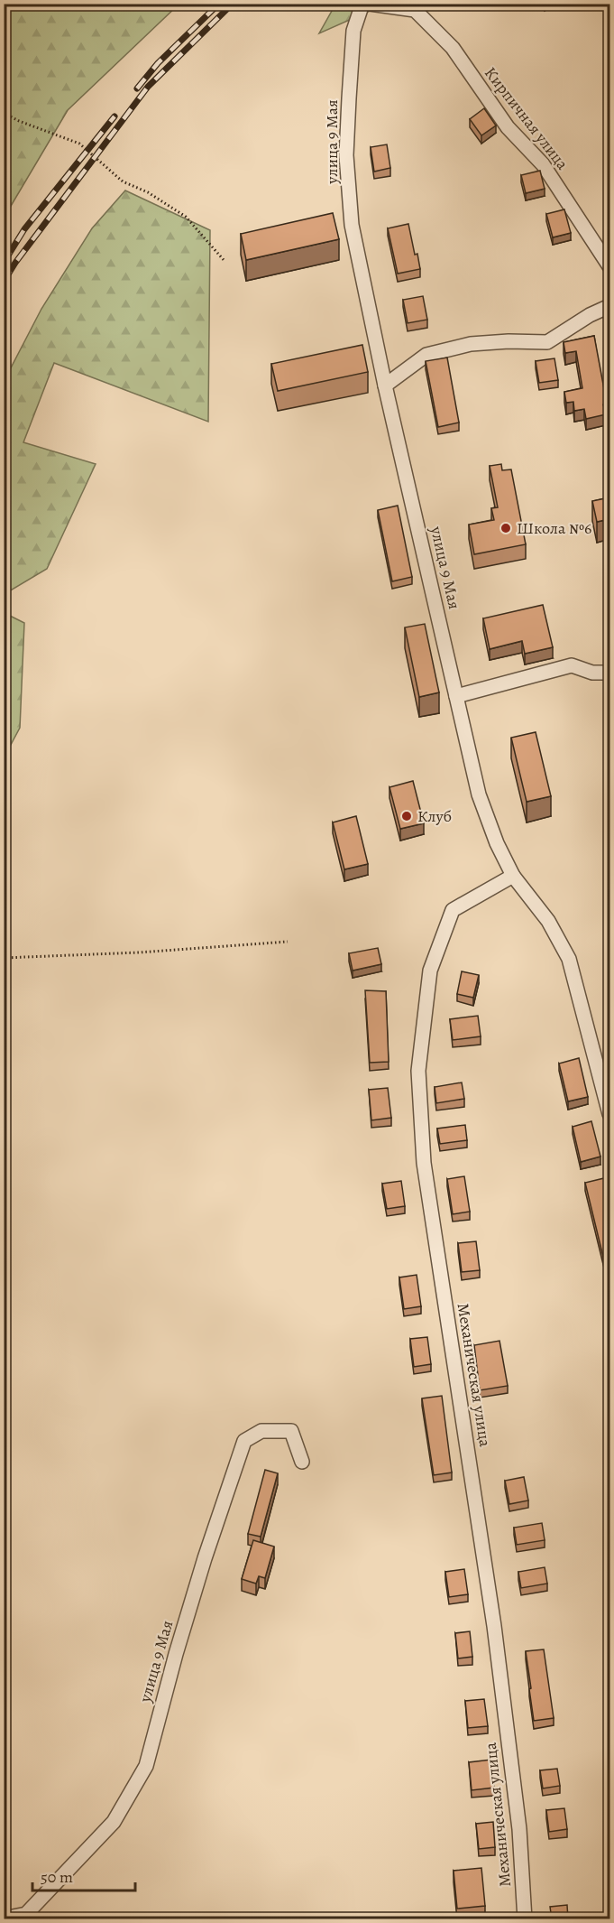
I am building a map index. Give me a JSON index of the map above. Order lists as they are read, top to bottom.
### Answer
{
  "streets": {
    "street": ["Кирпичная улица", "улица 9 Мая", "Механическая улица"]
  },
  "crossings": [
    ["улица 9 Мая", "Механическая улица"]
  ],
  "places": ["Школа №6", "Клуб"],
  "scale_bar": "50 m"
}
